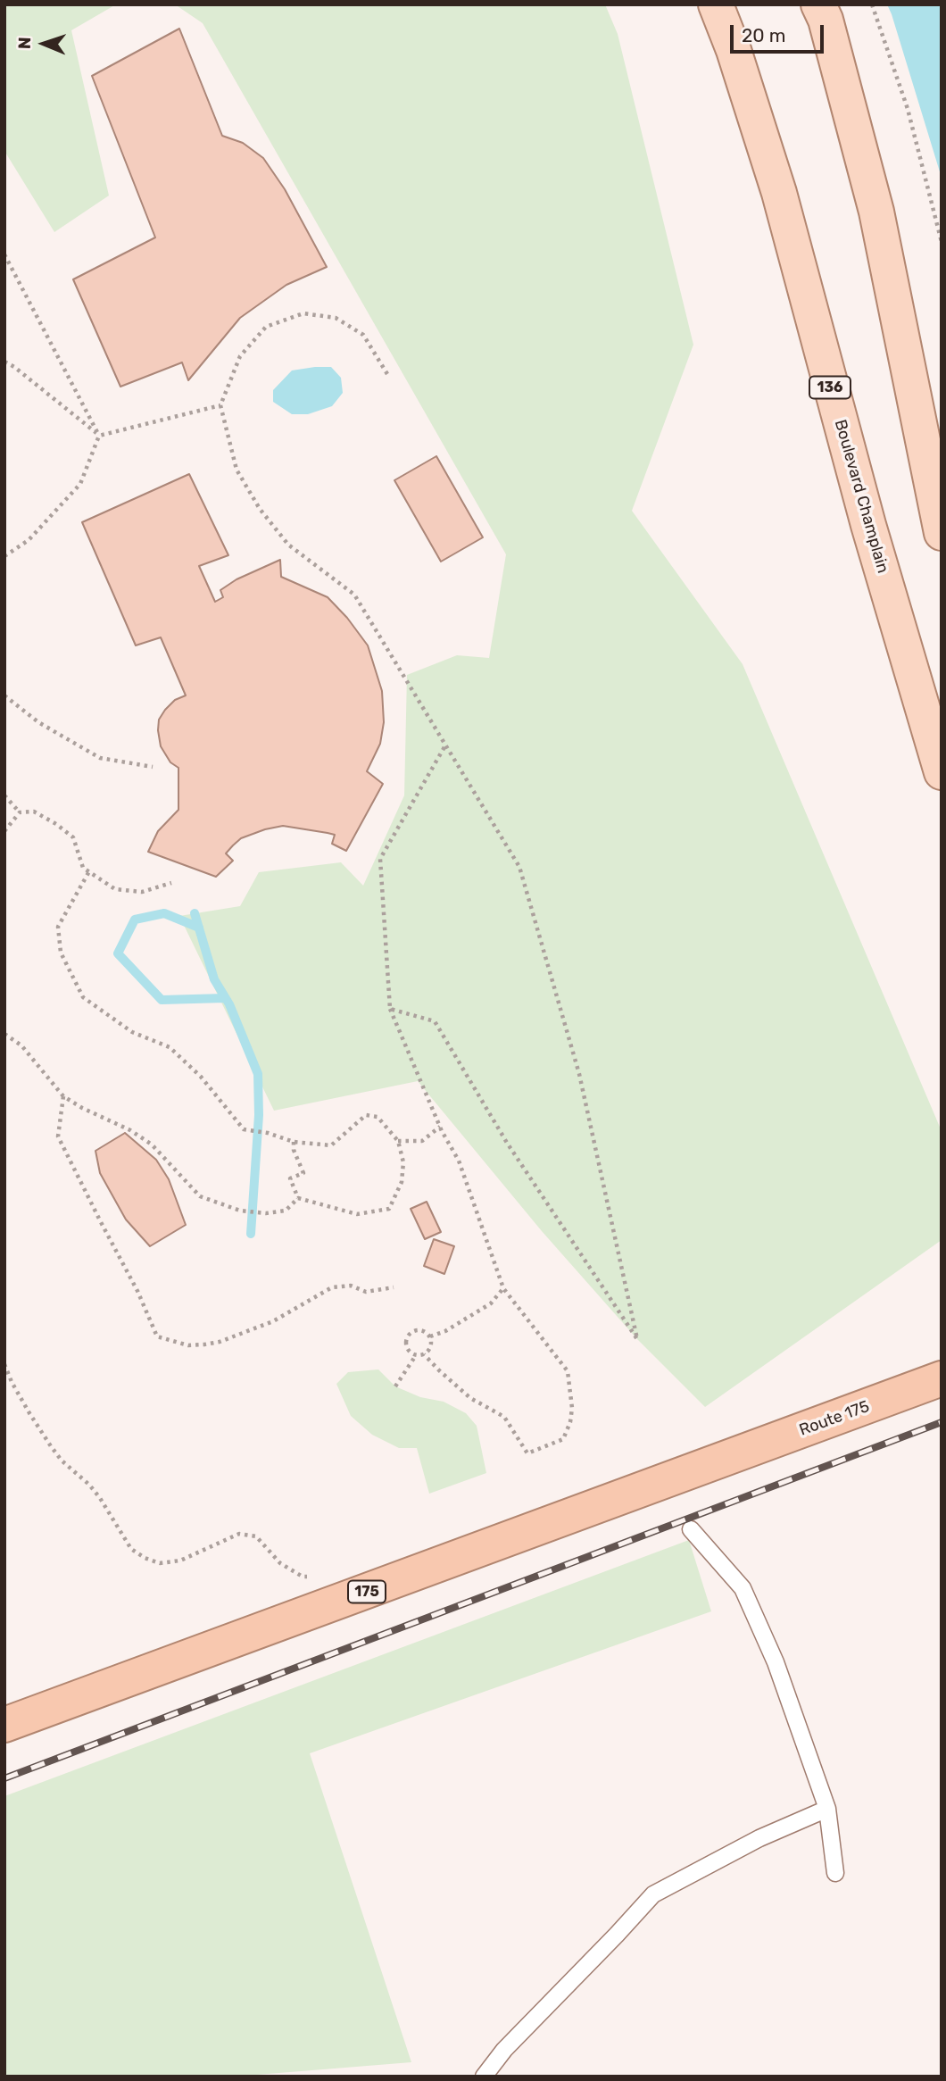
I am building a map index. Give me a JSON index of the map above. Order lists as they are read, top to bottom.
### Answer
{
  "streets": {
    "highway": ["Route 175", "175"],
    "main road": ["136", "Boulevard Champlain"]
  },
  "scale_bar": "20 m",
  "north": "left"
}
